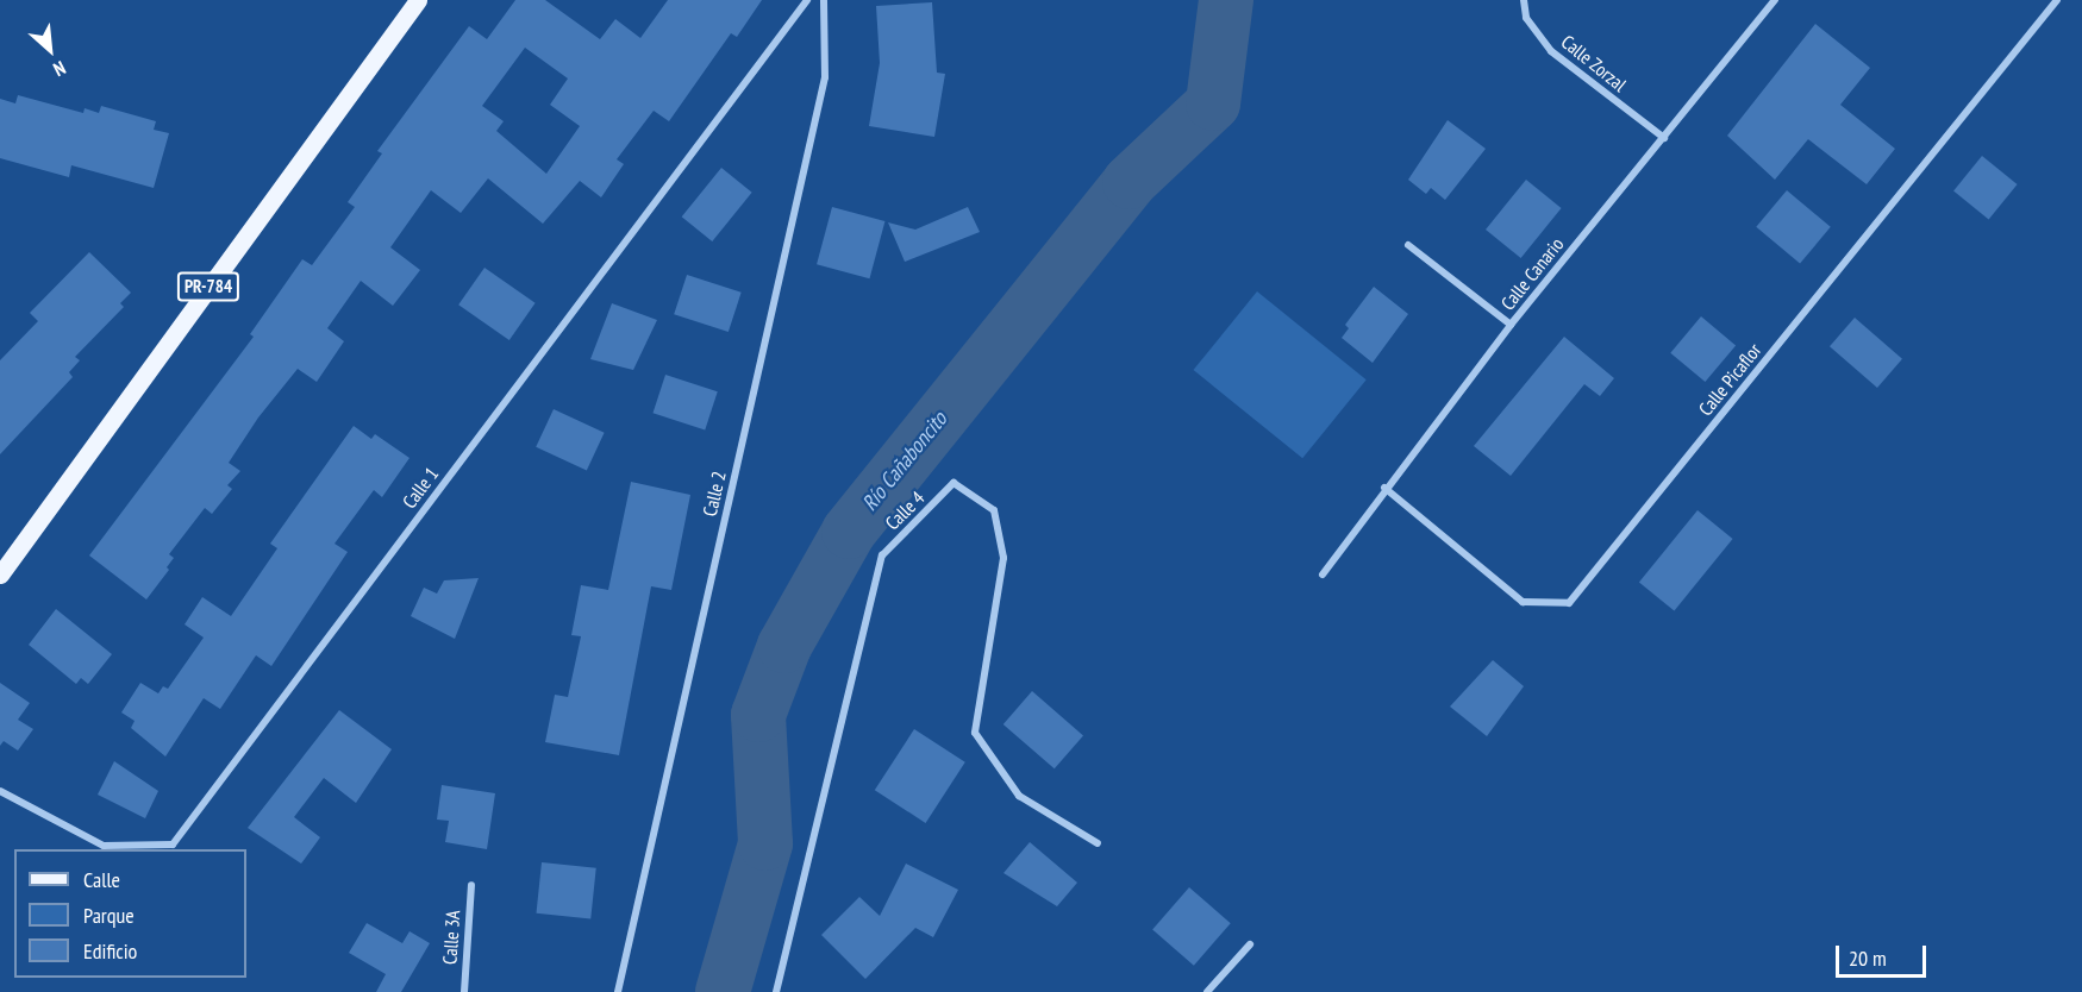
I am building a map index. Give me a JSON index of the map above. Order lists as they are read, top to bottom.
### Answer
{
  "streets": {
    "main road": ["PR-784"],
    "street": [
      "Calle Zorzal",
      "Calle Canario",
      "Calle Picaflor",
      "Calle 1",
      "Calle 2",
      "Calle 4",
      "Calle 3A"
    ]
  },
  "crossings": [
    ["Calle Zorzal", "Calle Canario"],
    ["Calle Canario", "Calle Picaflor"]
  ],
  "water": ["Río Cañaboncito"],
  "legend": ["Calle", "Parque", "Edificio"],
  "scale_bar": "20 m",
  "north": "bottom right"
}
